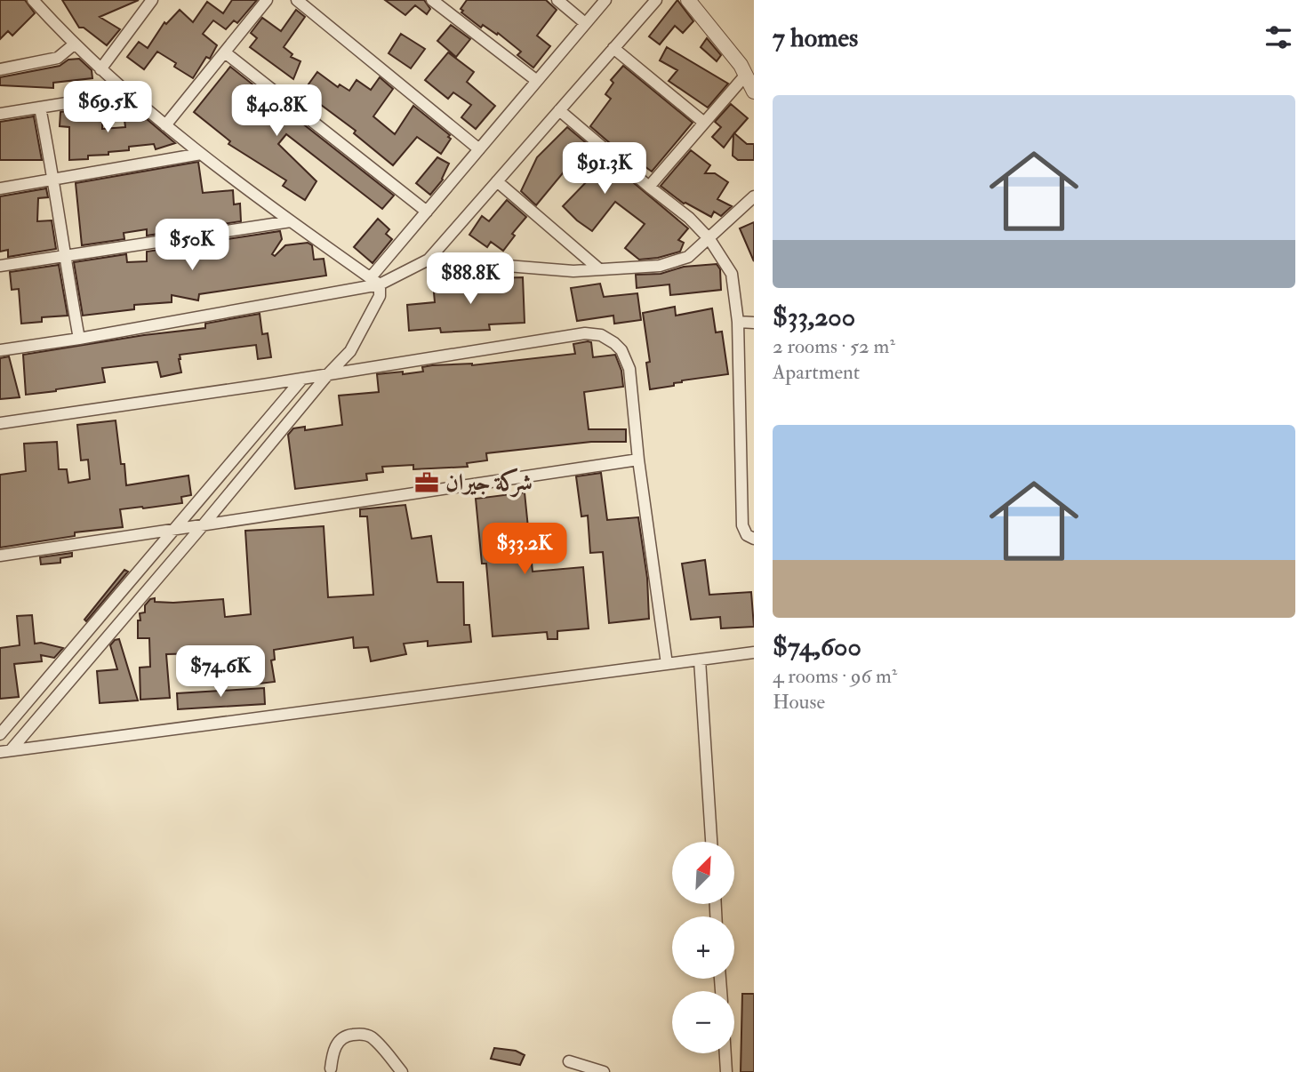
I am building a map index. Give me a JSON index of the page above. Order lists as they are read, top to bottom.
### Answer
{
  "places": {
    "office": ["شركة جيران"]
  },
  "north": "top right",
  "page": {
    "heading": "7 homes",
    "list": [
      {
        "name": "$33,200",
        "note": "2 rooms · 52 m² · Apartment"
      },
      {
        "name": "$74,600",
        "note": "4 rooms · 96 m² · House"
      }
    ],
    "price": [
      "$69.5K",
      "$40.8K",
      "$91.3K",
      "$50K",
      "$88.8K",
      "$33.2K",
      "$74.6K"
    ],
    "map_buttons": ["+", "−"]
  }
}
